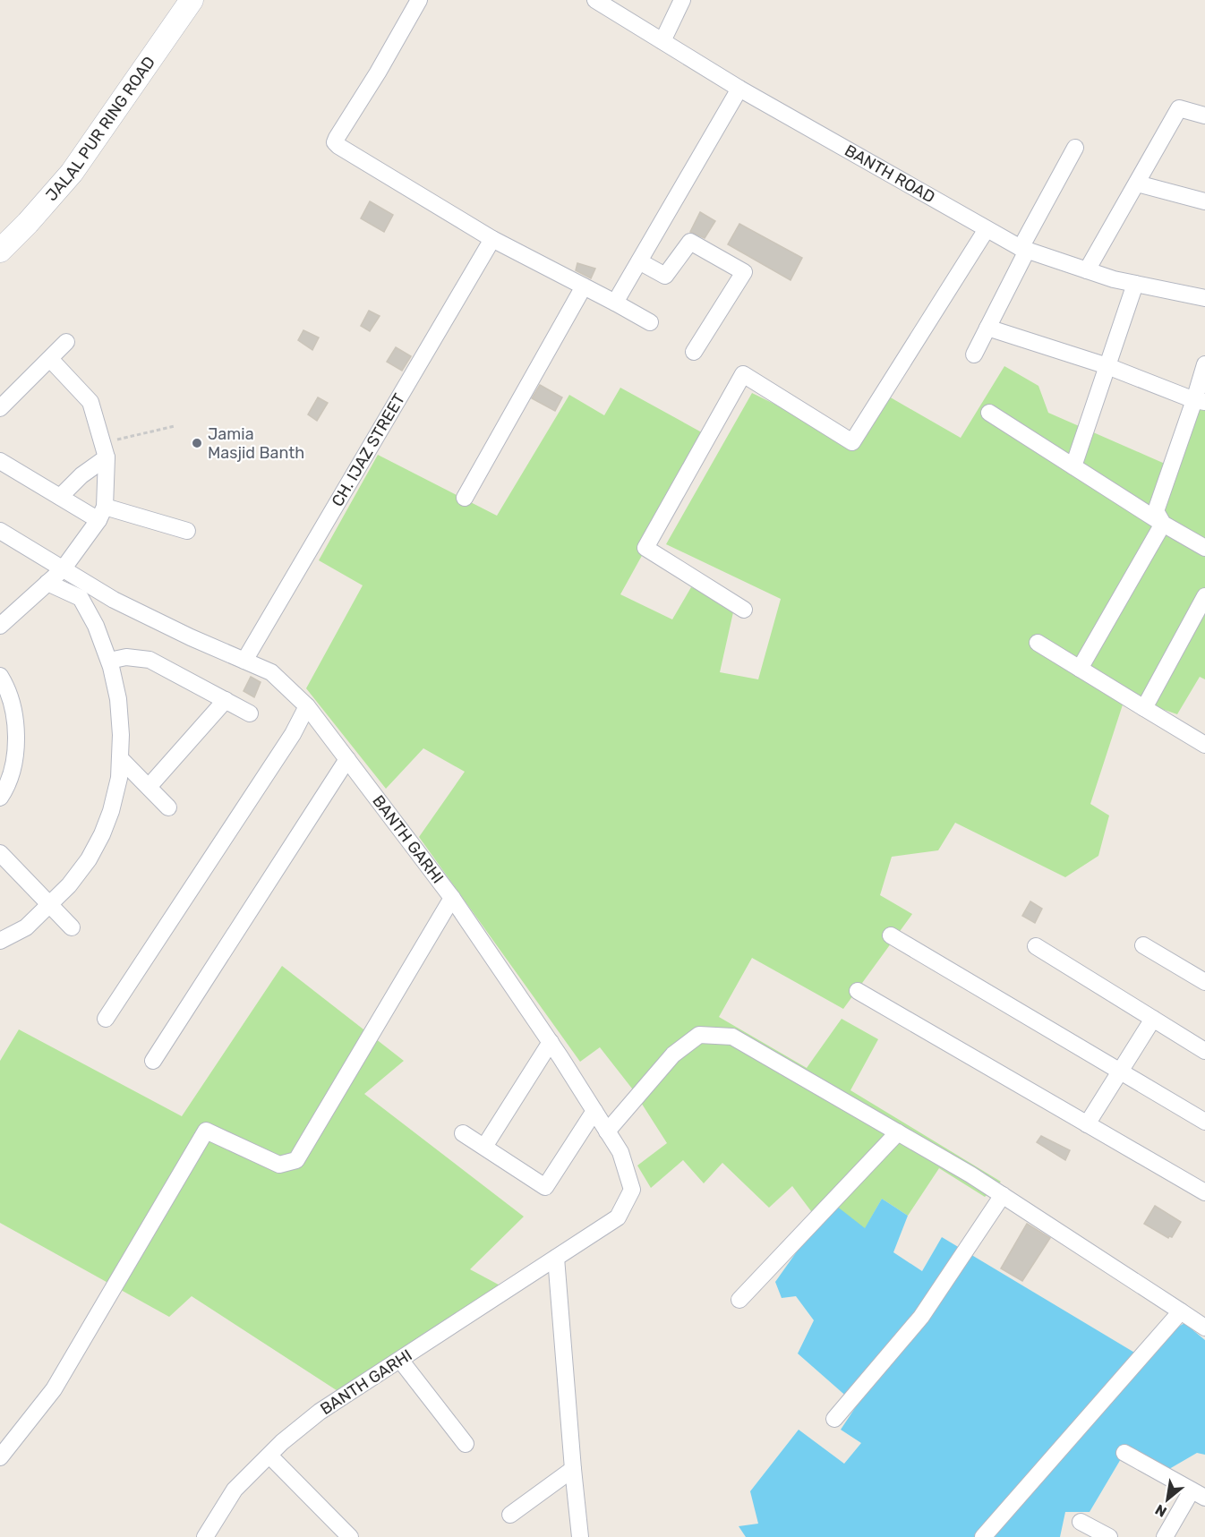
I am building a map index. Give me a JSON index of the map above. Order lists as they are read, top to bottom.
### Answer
{
  "streets": {
    "main road": ["JALAL PUR RING ROAD"],
    "street": ["BANTH ROAD", "CH. IJAZ STREET", "BANTH GARHI"]
  },
  "crossings": [
    ["CH. IJAZ STREET", "BANTH GARHI"]
  ],
  "places": ["Jamia Masjid Banth"],
  "north": "bottom left"
}
